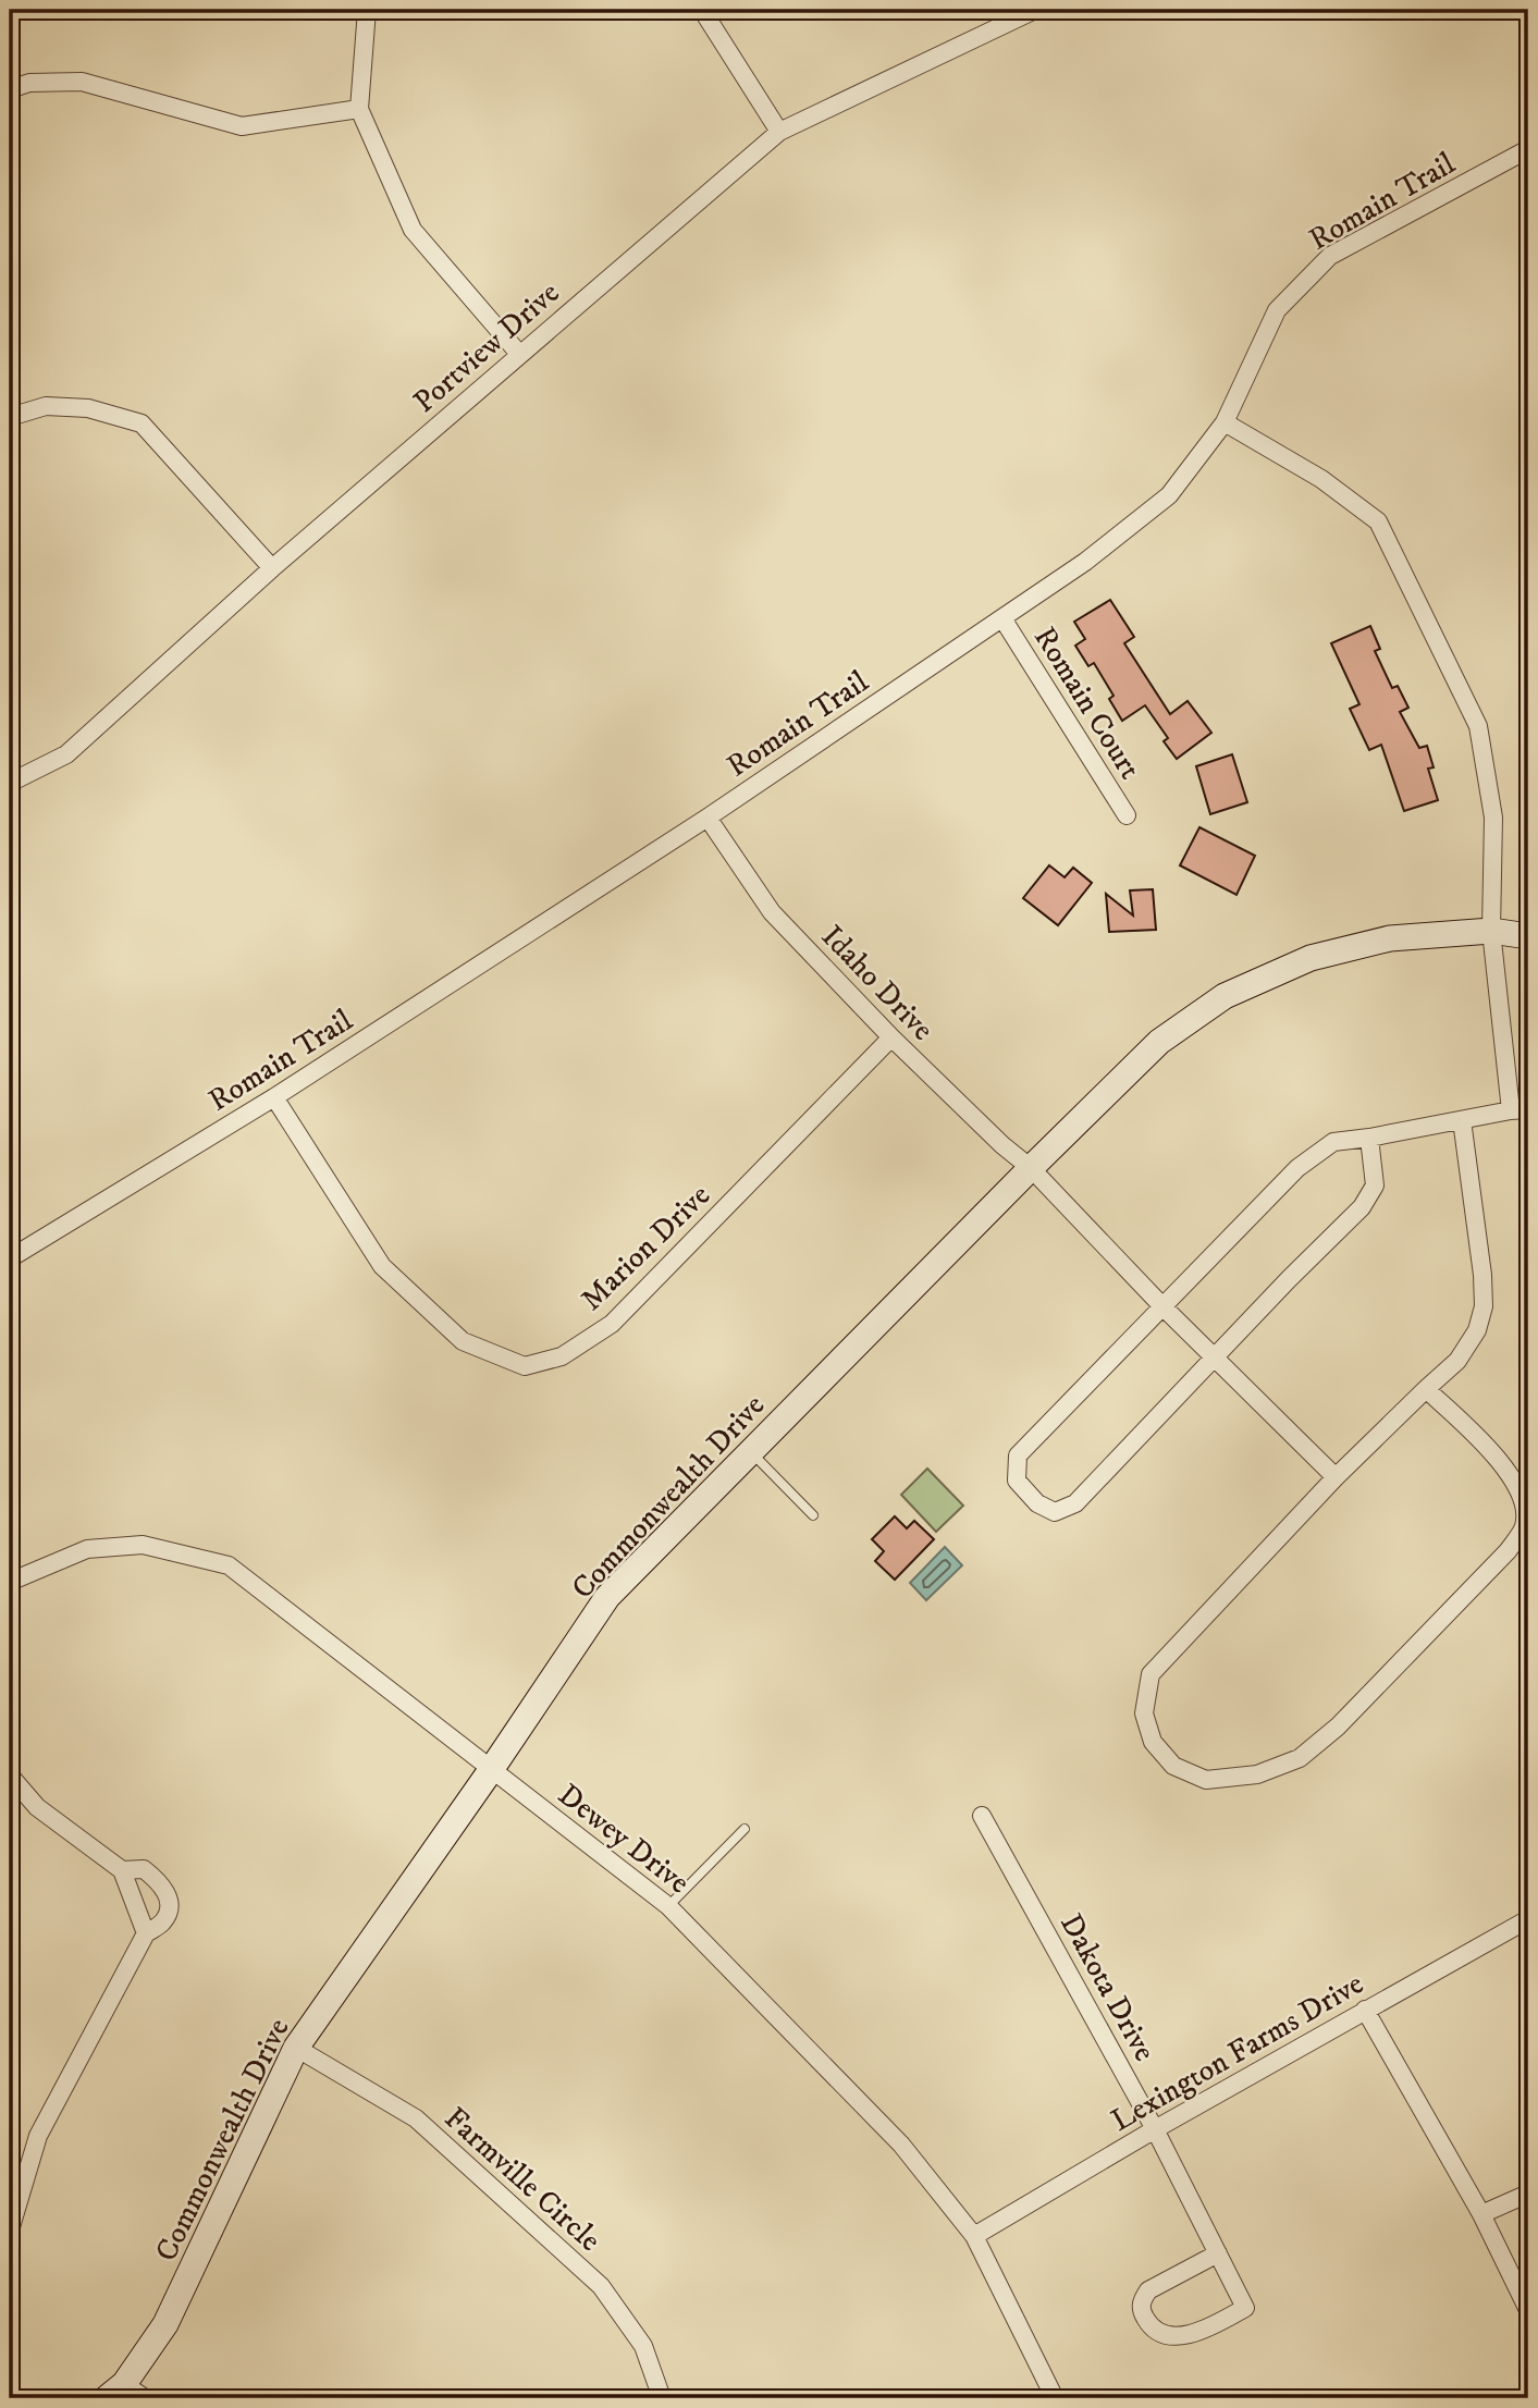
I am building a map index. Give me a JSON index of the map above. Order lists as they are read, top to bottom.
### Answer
{
  "streets": {
    "street": [
      "Romain Trail",
      "Portview Drive",
      "Romain Court",
      "Idaho Drive",
      "Marion Drive",
      "Commonwealth Drive",
      "Dewey Drive",
      "Dakota Drive",
      "Lexington Farms Drive",
      "Farmville Circle"
    ]
  },
  "crossings": [
    ["Romain Trail", "Romain Court"],
    ["Romain Trail", "Idaho Drive"],
    ["Romain Trail", "Marion Drive"],
    ["Idaho Drive", "Marion Drive"],
    ["Idaho Drive", "Commonwealth Drive"],
    ["Commonwealth Drive", "Dewey Drive"],
    ["Commonwealth Drive", "Farmville Circle"],
    ["Dewey Drive", "Lexington Farms Drive"],
    ["Dakota Drive", "Lexington Farms Drive"]
  ]
}
